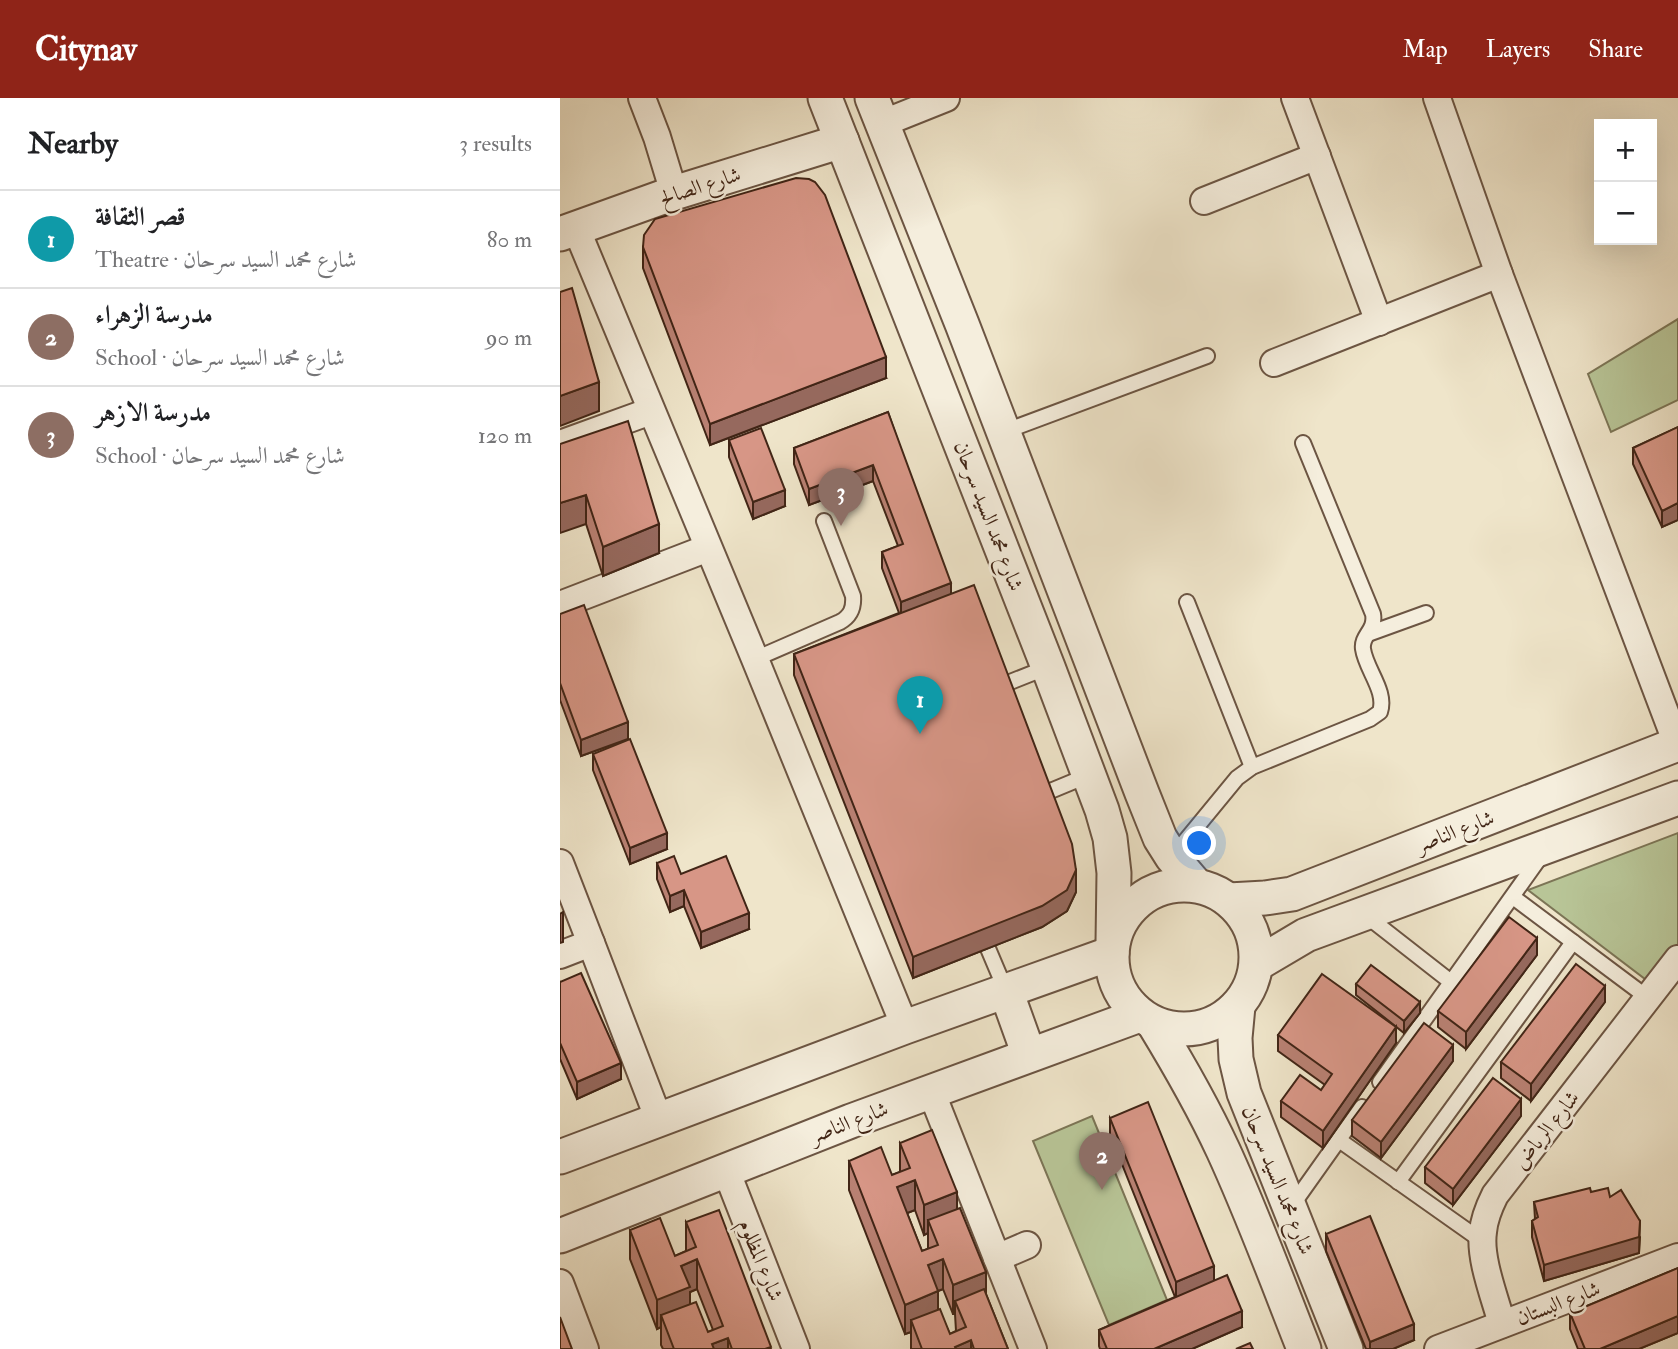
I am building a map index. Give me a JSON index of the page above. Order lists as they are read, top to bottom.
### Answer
{
  "streets": {
    "street": [
      "شارع الصالح",
      "شارع محمد السيد سرحان",
      "شارع الناصر",
      "شارع الرياض",
      "شارع المظلوم",
      "شارع البستان"
    ]
  },
  "crossings": [
    ["شارع الصالح", "شارع محمد السيد سرحان"],
    ["شارع محمد السيد سرحان", "شارع الناصر"],
    ["شارع الناصر", "شارع المظلوم"],
    ["شارع الرياض", "شارع البستان"]
  ],
  "page": {
    "header": "Citynav",
    "nav": ["Map", "Layers", "Share"],
    "heading": ["Nearby", "3 results"],
    "map_buttons": ["+", "−"],
    "list": [
      {
        "mark": "1",
        "name": "قصر الثقافة",
        "note": "Theatre · شارع محمد السيد سرحان",
        "value": "80 m"
      },
      {
        "mark": "2",
        "name": "مدرسة الزهراء",
        "note": "School · شارع محمد السيد سرحان",
        "value": "90 m"
      },
      {
        "mark": "3",
        "name": "مدرسة الازهر",
        "note": "School · شارع محمد السيد سرحان",
        "value": "120 m"
      }
    ],
    "pins": ["3", "1", "2"]
  }
}
